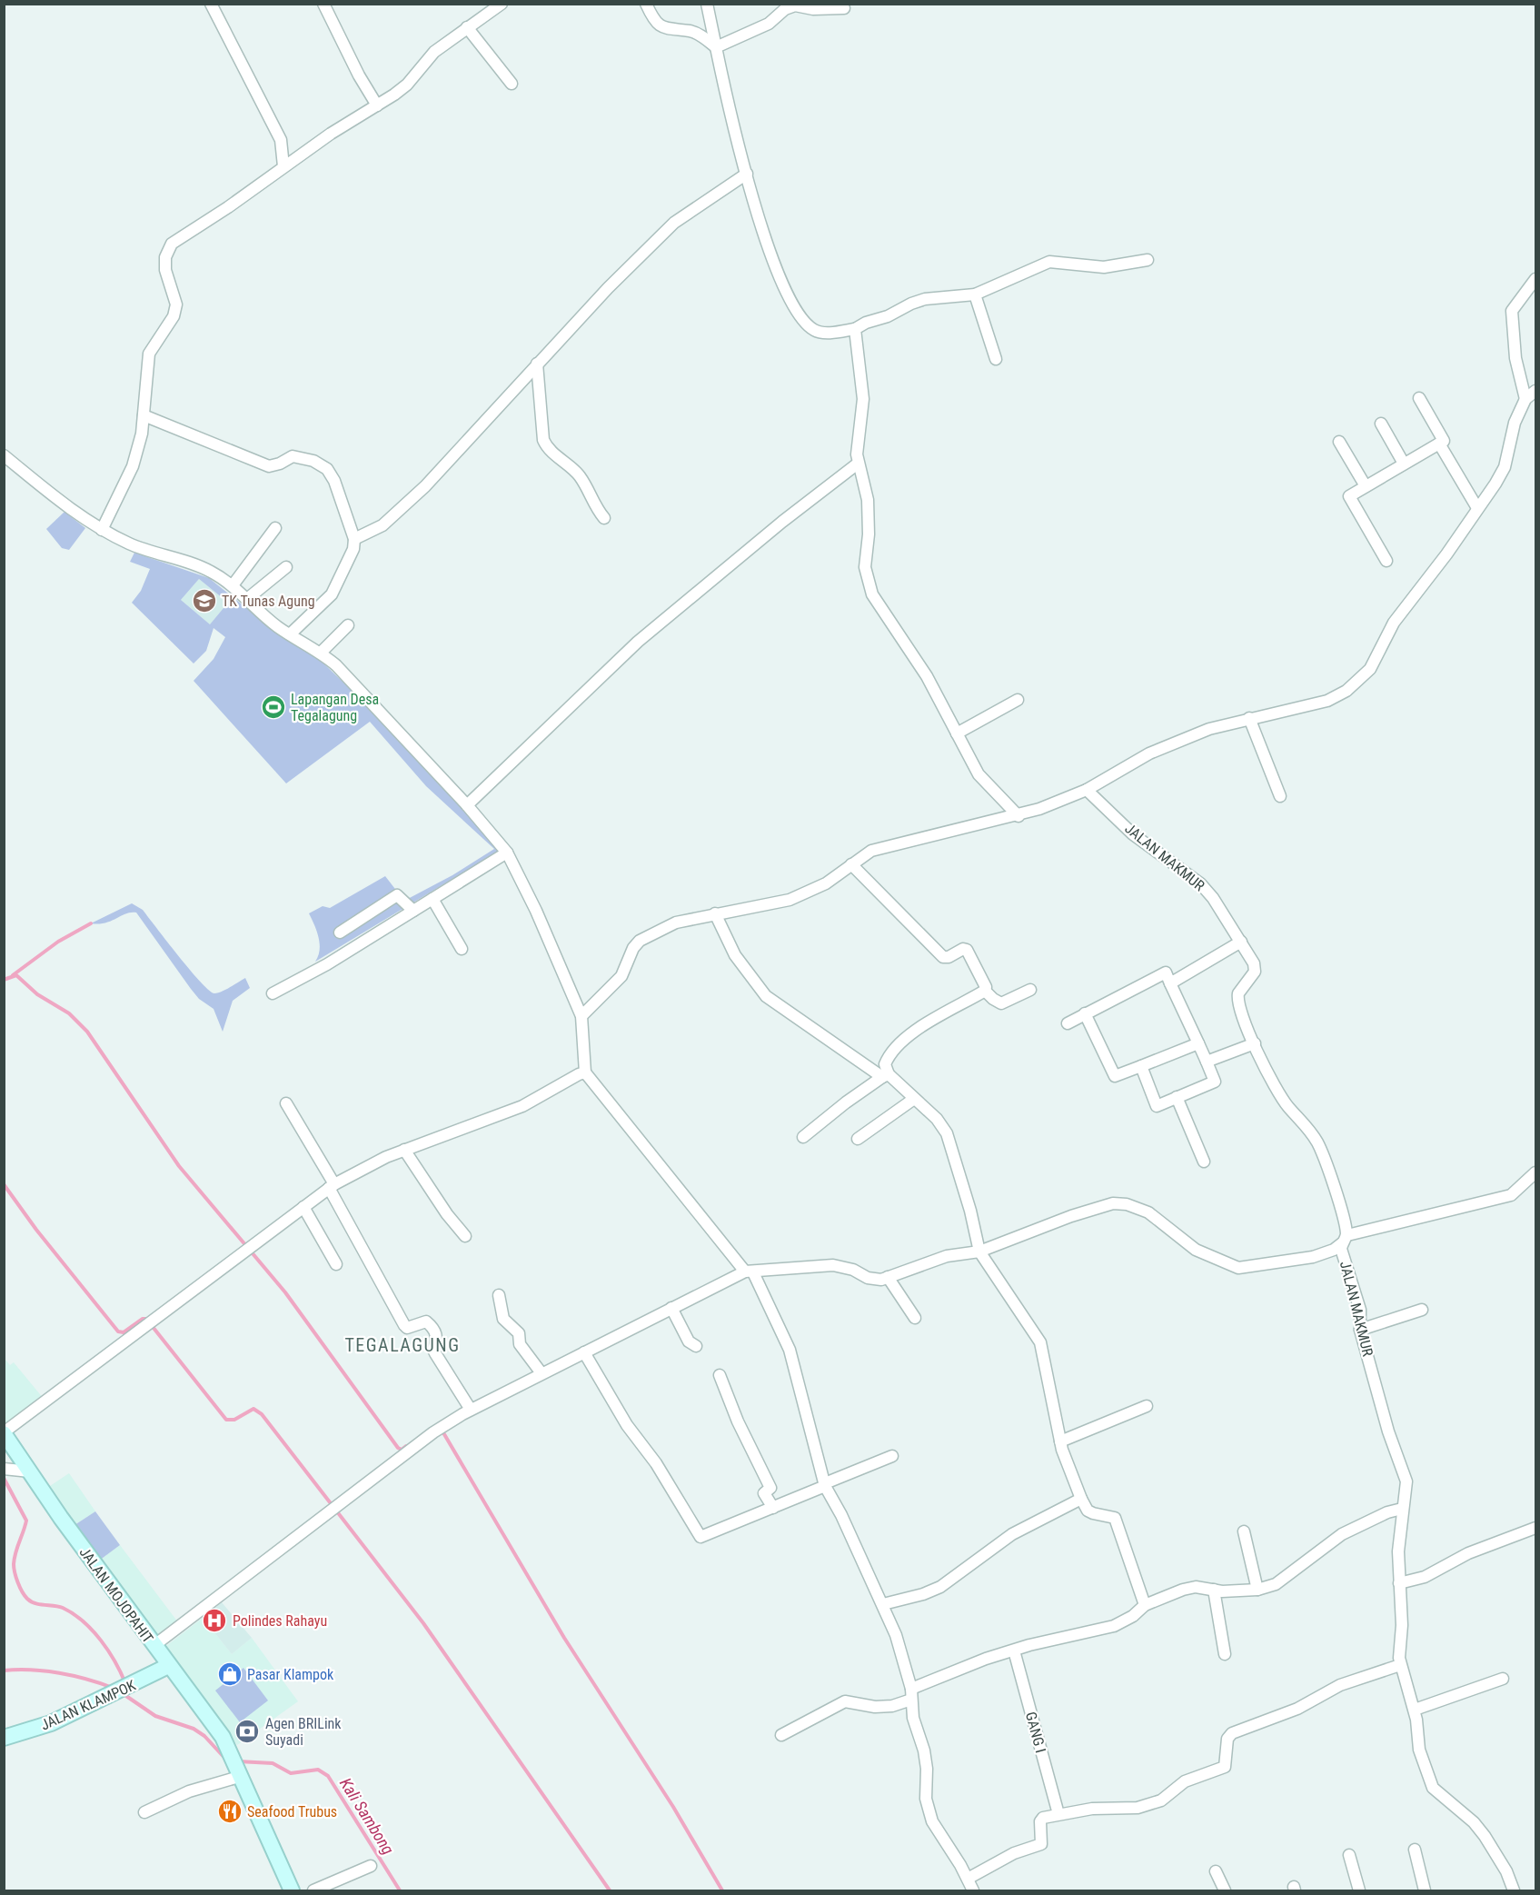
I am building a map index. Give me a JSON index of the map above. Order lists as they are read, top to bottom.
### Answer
{
  "streets": {
    "street": [
      "JALAN MAKMUR",
      "JALAN MOJOPAHIT",
      "JALAN KLAMPOK",
      "GANG I"
    ]
  },
  "crossings": [
    ["JALAN MOJOPAHIT", "JALAN KLAMPOK"]
  ],
  "districts": ["TEGALAGUNG"],
  "water": ["Kali Sambong"],
  "places": {
    "school or university": ["TK Tunas Agung"],
    "sports": ["Lapangan Desa Tegalagung"],
    "hospital": ["Polindes Rahayu"],
    "shop": ["Pasar Klampok"],
    "bank": ["Agen BRILink Suyadi"],
    "restaurant": ["Seafood Trubus"]
  }
}
